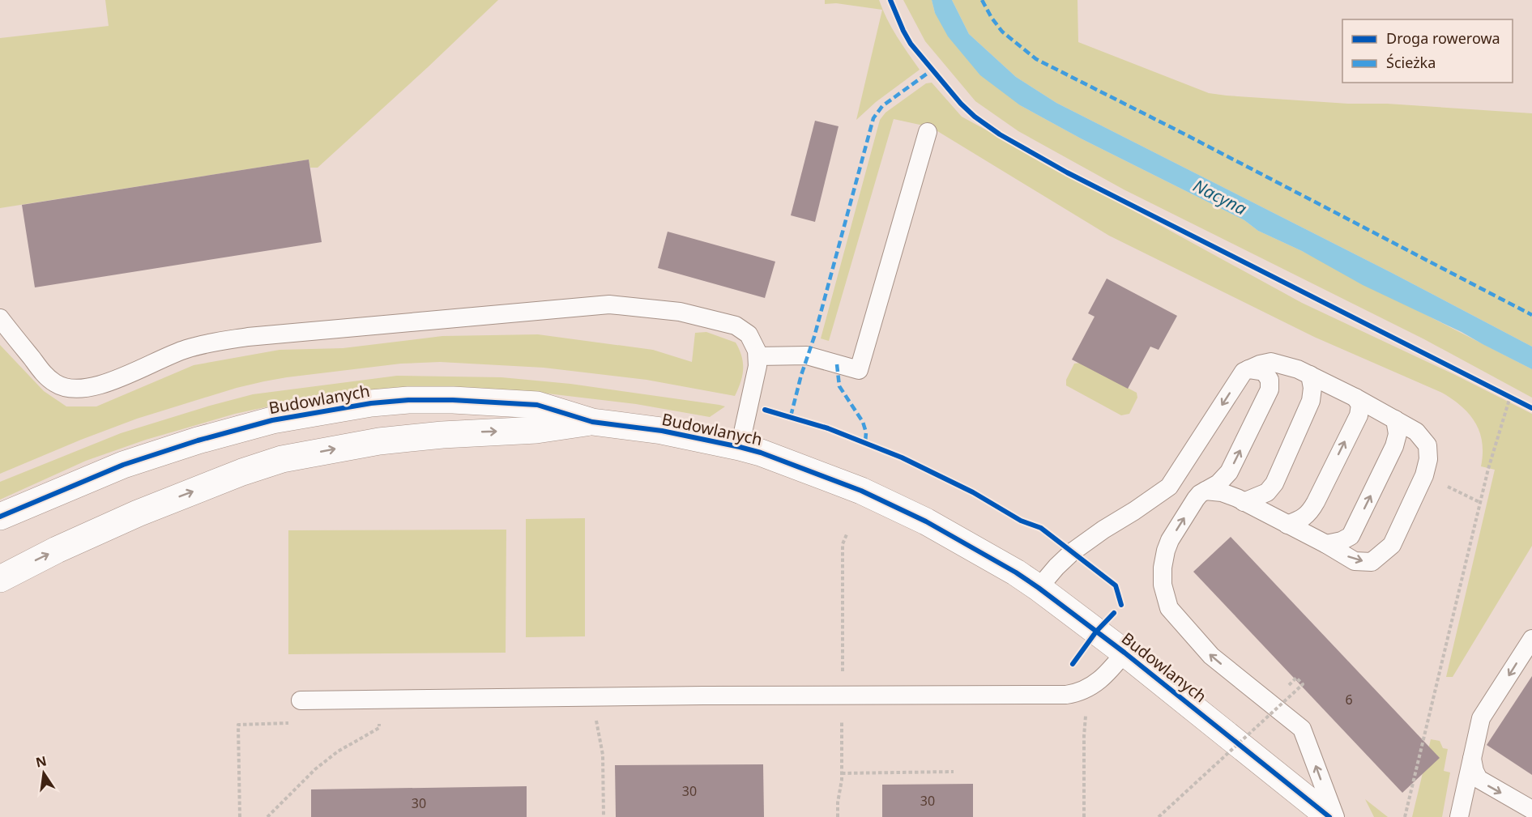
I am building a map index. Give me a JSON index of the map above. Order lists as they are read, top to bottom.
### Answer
{
  "streets": {
    "street": ["Budowlanych"]
  },
  "water": ["Nacyna"],
  "house_numbers": [
    "6",
    "30",
    "30",
    "30"
  ],
  "legend": ["Droga rowerowa", "Ścieżka"],
  "north": "top"
}
